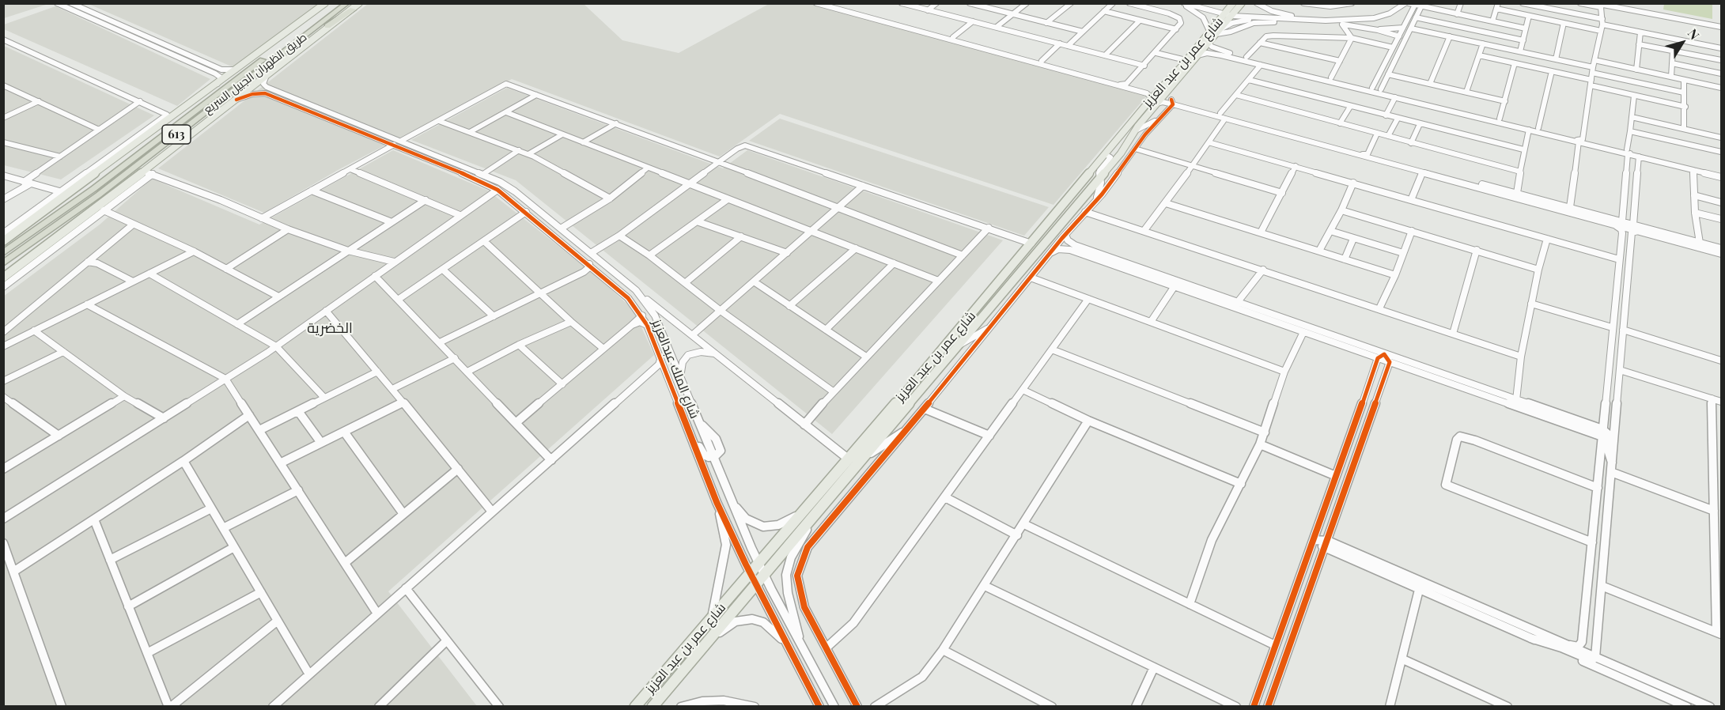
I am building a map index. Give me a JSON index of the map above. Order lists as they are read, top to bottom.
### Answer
{
  "streets": {
    "highway": ["طريق الظهران الجبيل السريع", "613"],
    "main road": ["شارع عمر بن عبد العزيز"],
    "street": ["شارع الملك عبدالعزيز"]
  },
  "crossings": [
    ["شارع عمر بن عبد العزيز", "شارع الملك عبدالعزيز"],
    ["طريق الظهران الجبيل السريع", "613"]
  ],
  "districts": ["الخضرية"],
  "north": "top right"
}
